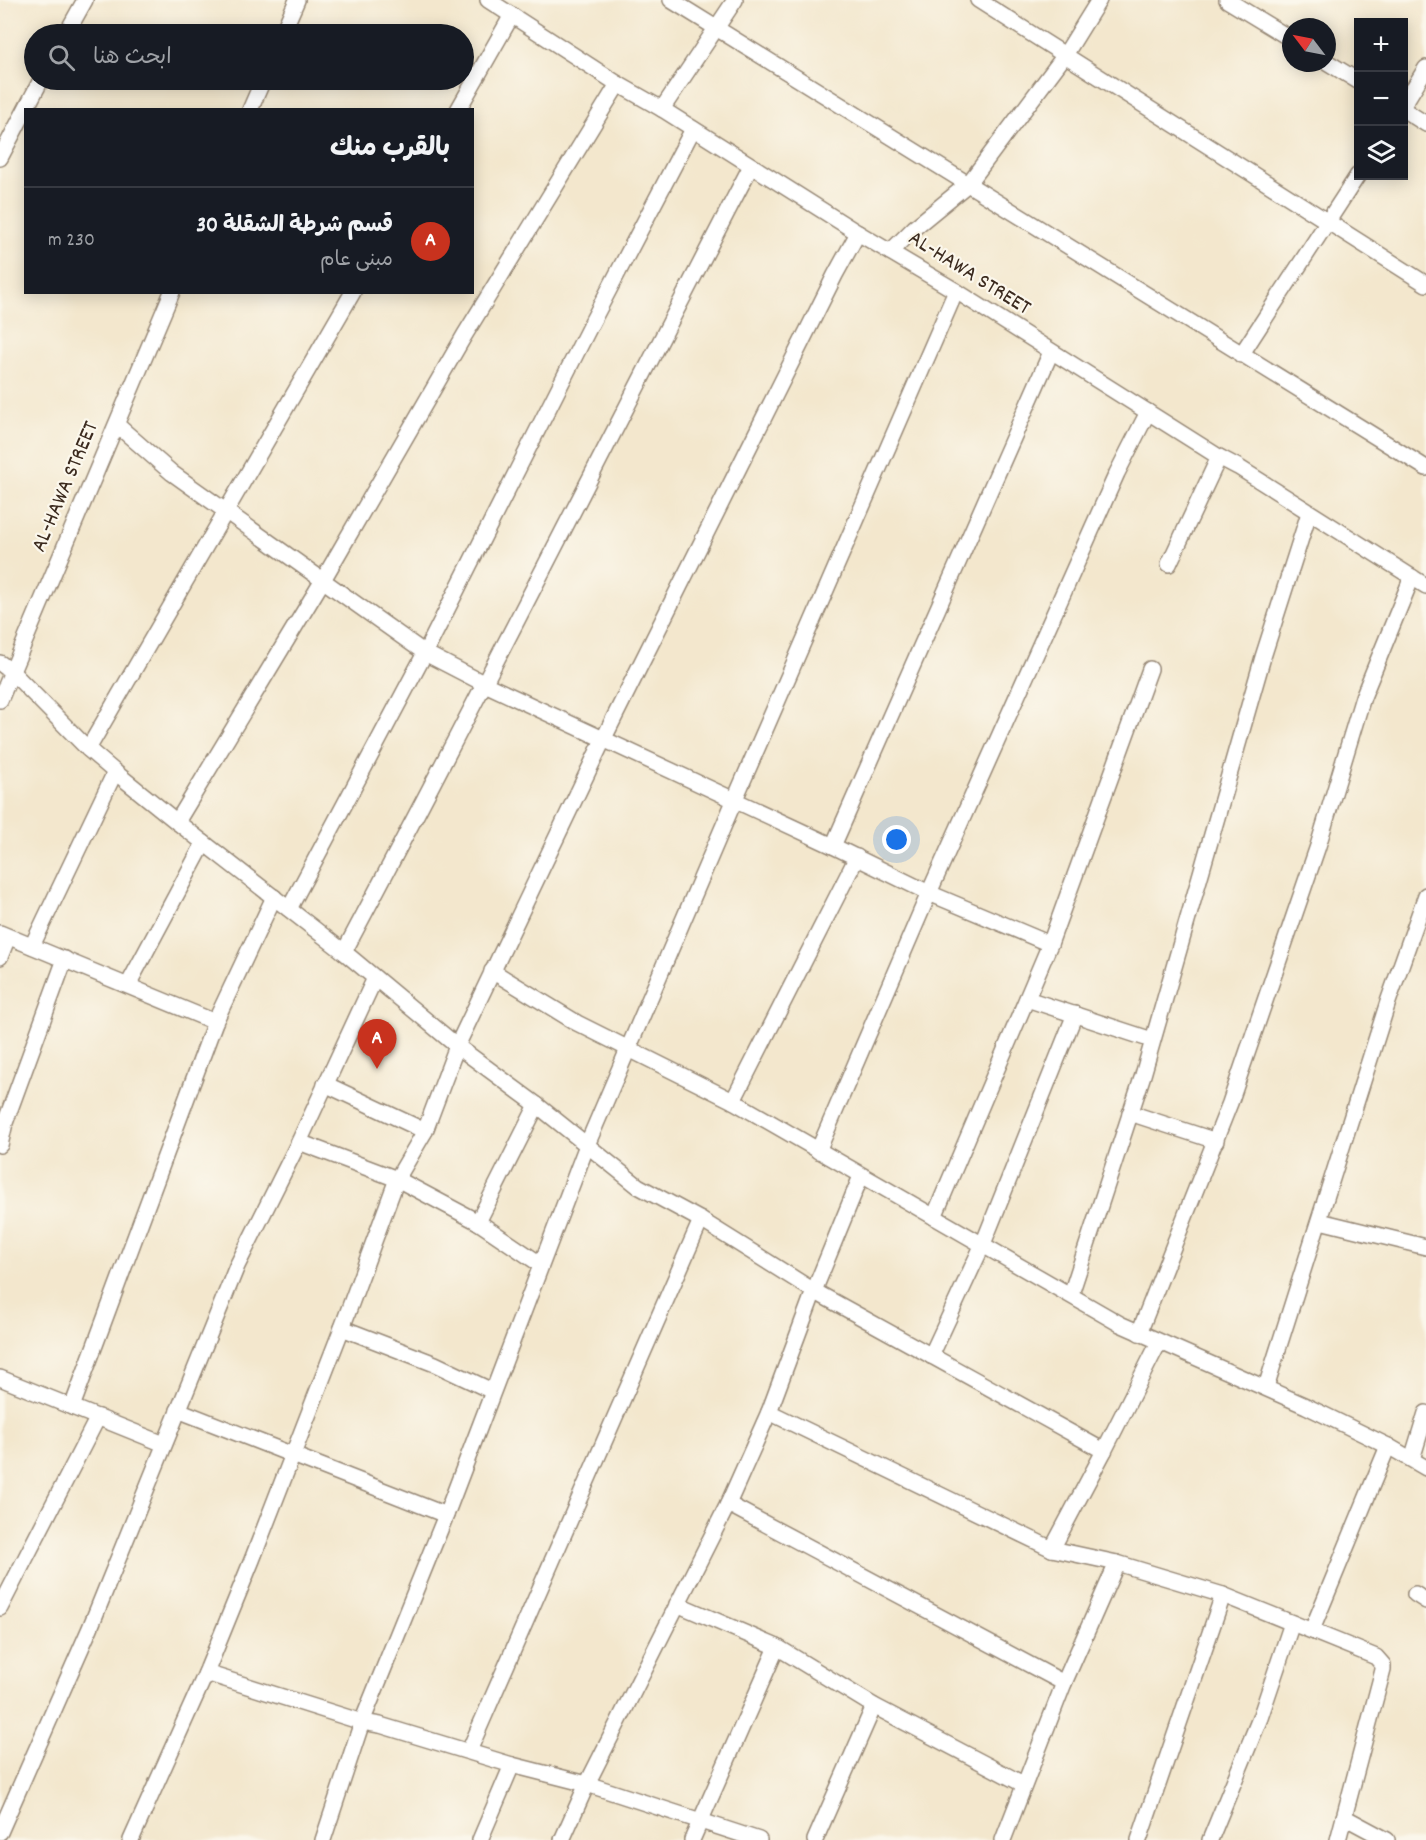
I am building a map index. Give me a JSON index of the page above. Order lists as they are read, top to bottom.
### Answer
{
  "streets": {
    "street": ["AL-HAWA STREET"]
  },
  "north": "top left",
  "page": {
    "map_buttons": ["+", "−"],
    "search": "ابحث هنا",
    "heading": "بالقرب منك",
    "list": [
      {
        "mark": "A",
        "name": "قسم شرطة الشقلة 30",
        "note": "مبنى عام",
        "value": "230 m"
      }
    ],
    "pins": "A"
  }
}
